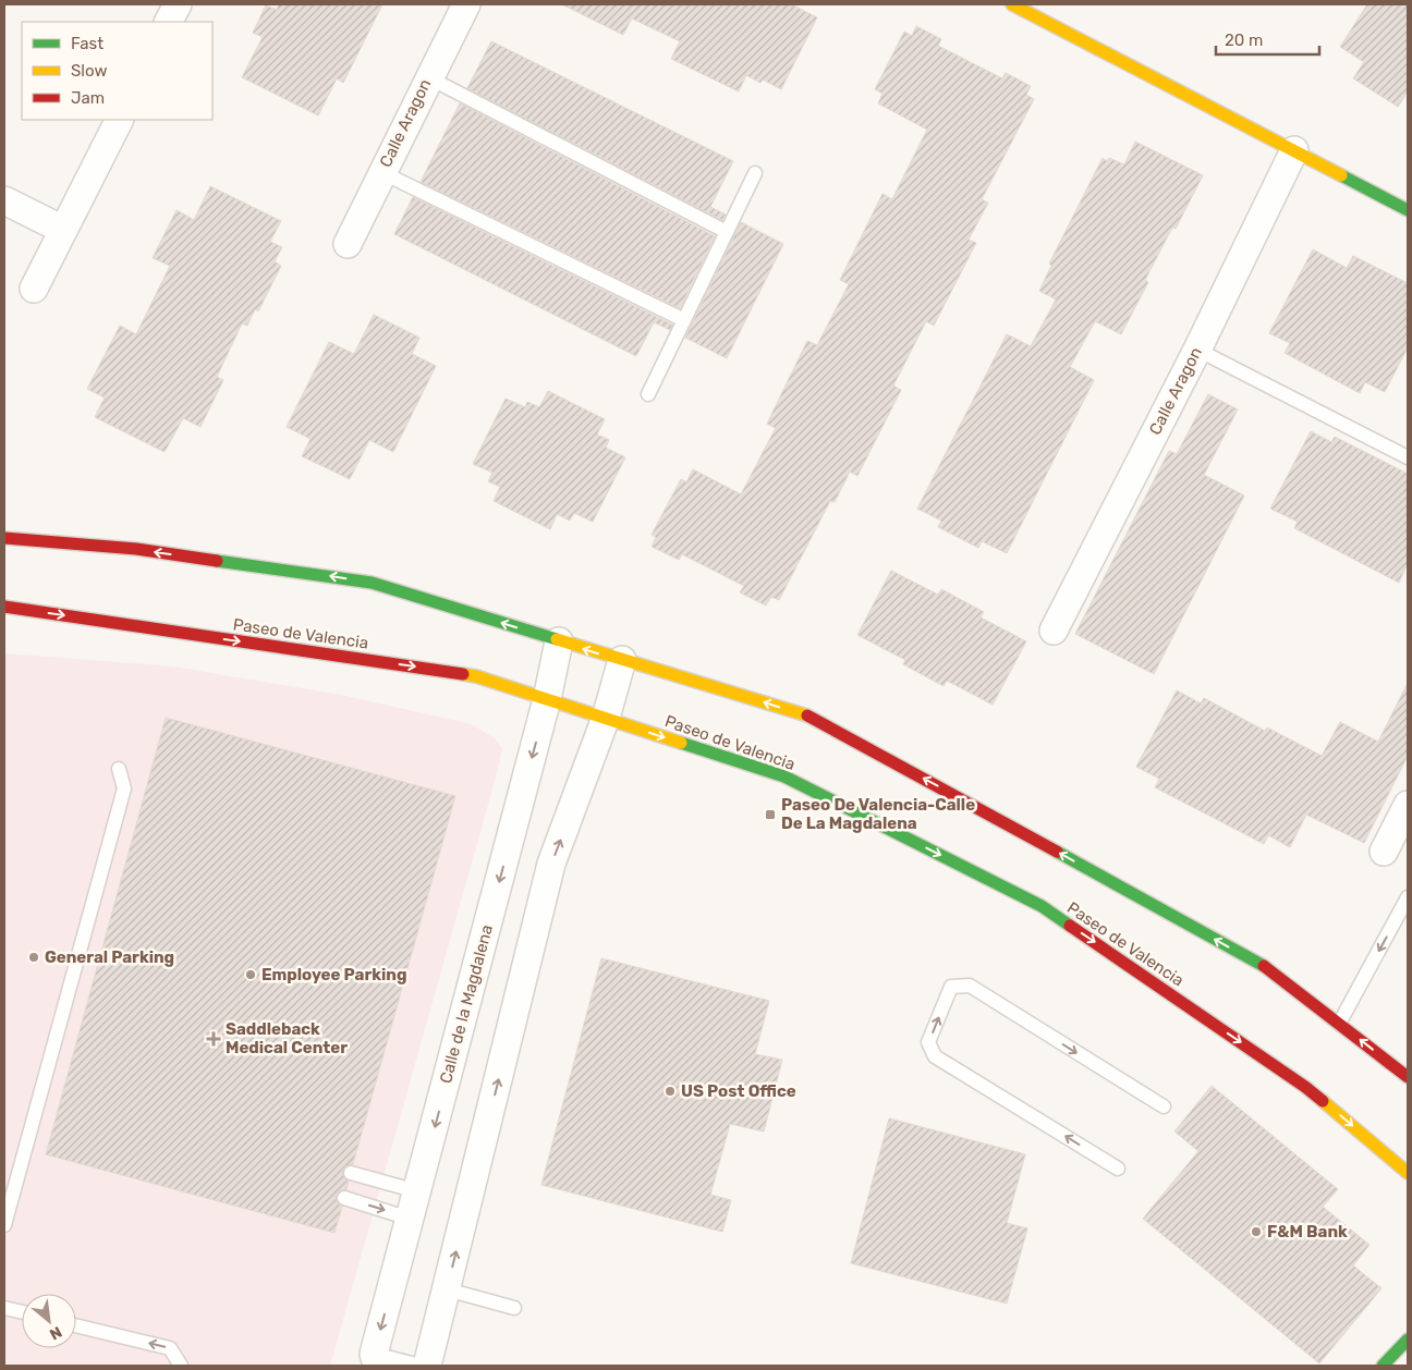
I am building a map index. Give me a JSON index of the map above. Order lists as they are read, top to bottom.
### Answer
{
  "streets": {
    "main road": ["Paseo de Valencia"],
    "street": ["Calle Aragon", "Calle de la Magdalena"]
  },
  "crossings": [
    ["Paseo de Valencia", "Calle de la Magdalena"]
  ],
  "places": {
    "transit": ["Paseo De Valencia-Calle De La Magdalena"],
    "other": [
      "General Parking",
      "Employee Parking",
      "US Post Office",
      "F&M Bank"
    ],
    "health": ["Saddleback Medical Center"]
  },
  "legend": ["Fast", "Slow", "Jam"],
  "scale_bar": "20 m",
  "north": "bottom right"
}
